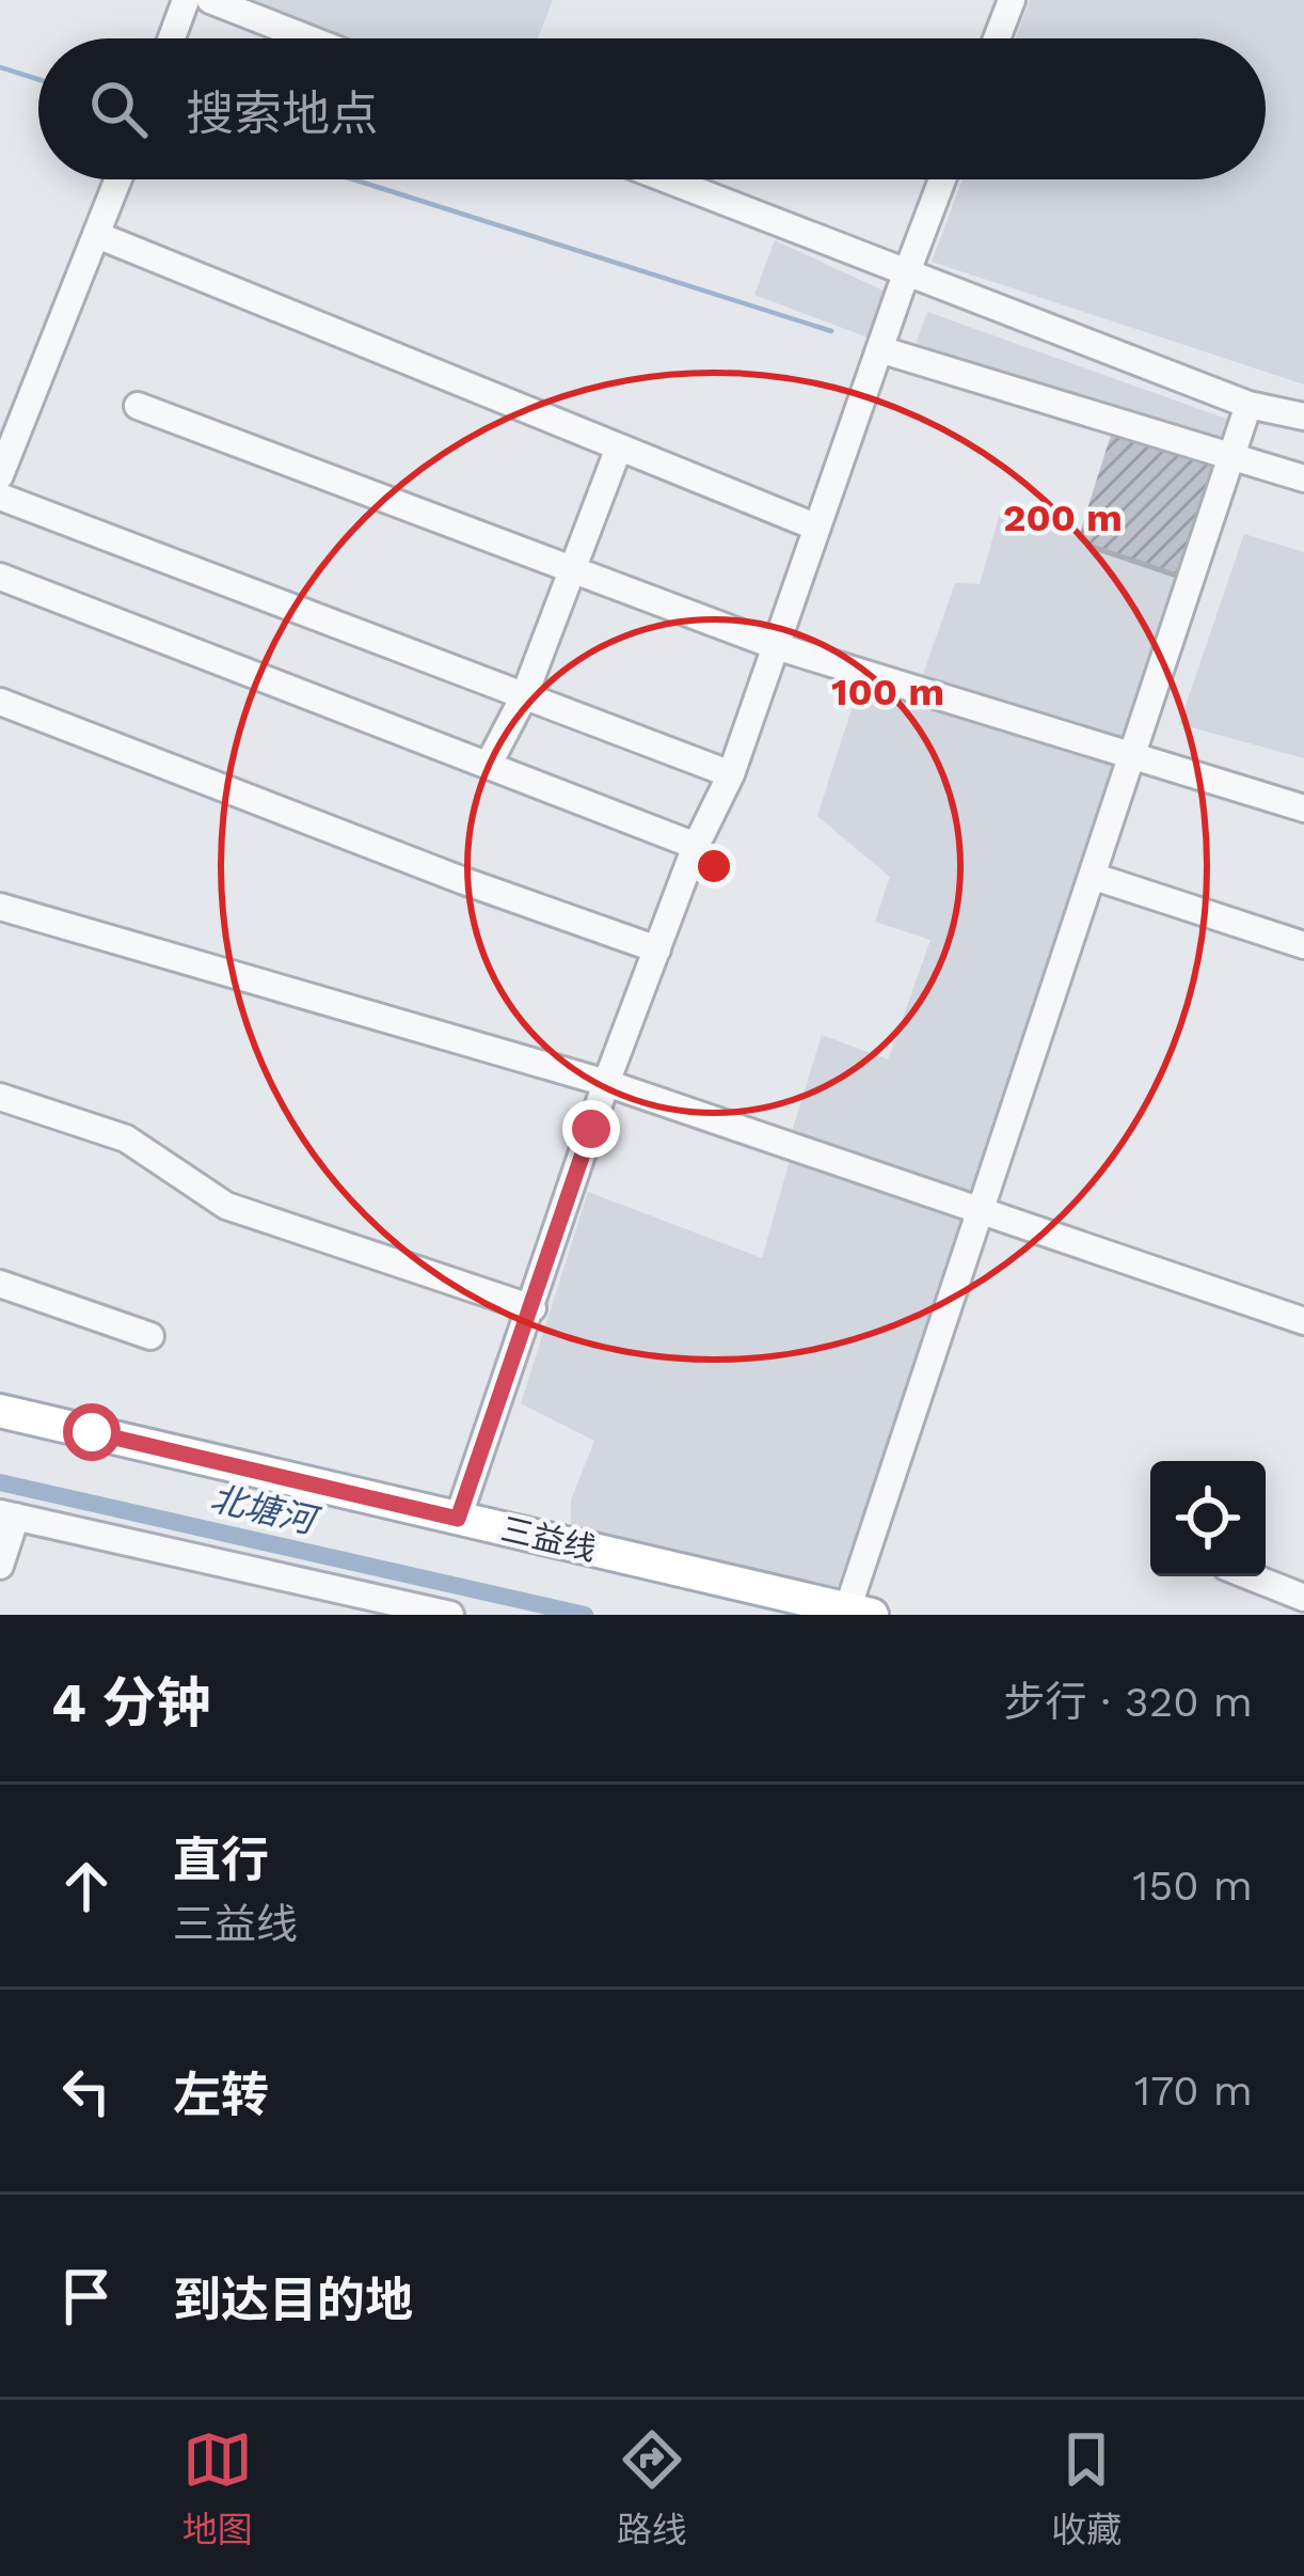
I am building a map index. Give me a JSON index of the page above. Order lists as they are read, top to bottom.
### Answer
{
  "streets": {
    "main road": ["三益线"]
  },
  "water": ["北塘河"],
  "page": {
    "search": "搜索地点",
    "heading": ["4 分钟", "步行 · 320 m"],
    "list": [
      ["直行", "三益线", "150 m"],
      ["左转", "170 m"],
      "到达目的地"
    ],
    "nav": ["地图", "路线", "收藏"]
  },
  "rings": ["200 m", "100 m"]
}
